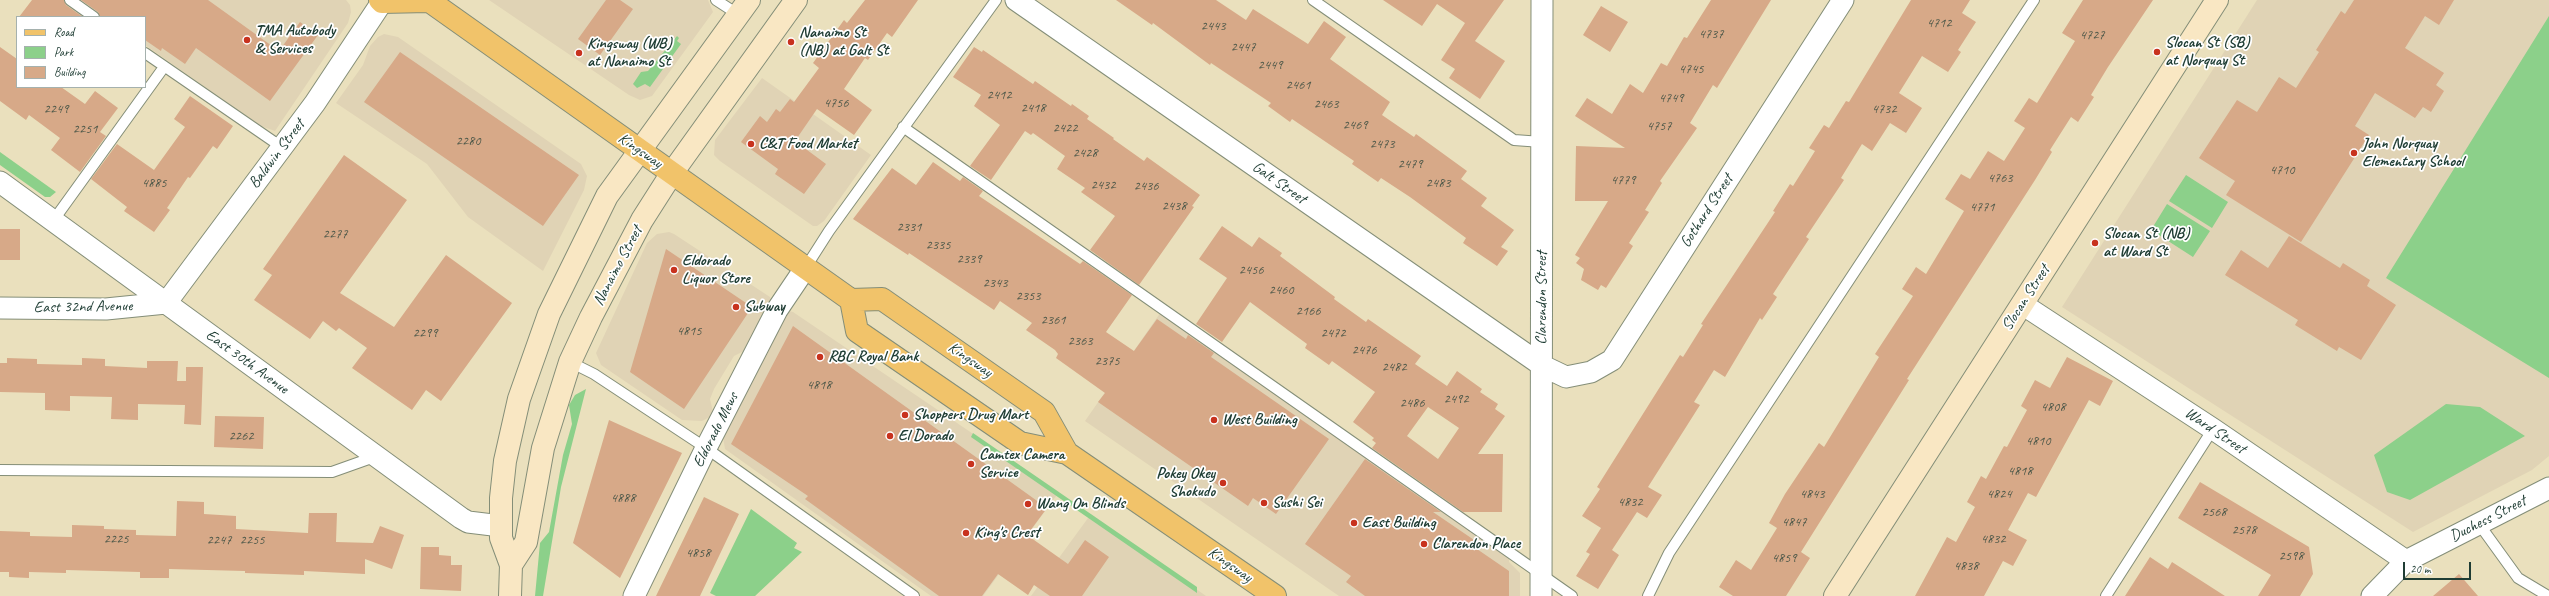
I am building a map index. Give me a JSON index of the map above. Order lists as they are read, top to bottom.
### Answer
{
  "streets": {
    "main road": ["Kingsway"],
    "street": [
      "Baldwin Street",
      "Galt Street",
      "Gothard Street",
      "Nanaimo Street",
      "Clarendon Street",
      "Slocan Street",
      "East 32nd Avenue",
      "East 30th Avenue",
      "Eldorado Mews",
      "Ward Street",
      "Duchess Street"
    ]
  },
  "crossings": [
    ["Kingsway", "Baldwin Street"],
    ["Kingsway", "Nanaimo Street"],
    ["Kingsway", "Eldorado Mews"],
    ["Baldwin Street", "East 32nd Avenue"],
    ["Baldwin Street", "East 30th Avenue"],
    ["Galt Street", "Gothard Street"],
    ["Galt Street", "Clarendon Street"],
    ["Gothard Street", "Clarendon Street"],
    ["Slocan Street", "Ward Street"],
    ["East 32nd Avenue", "East 30th Avenue"],
    ["Ward Street", "Duchess Street"]
  ],
  "places": [
    "TMA Autobody & Services",
    "Nanaimo St (NB) at Galt St",
    "Slocan St (SB) at Norquay St",
    "Kingsway (WB) at Nanaimo St",
    "C&T Food Market",
    "John Norquay Elementary School",
    "Slocan St (NB) at Ward St",
    "Eldorado Liquor Store",
    "Subway",
    "RBC Royal Bank",
    "Shoppers Drug Mart",
    "West Building",
    "El Dorado",
    "Camtex Camera Service",
    "Pokey Okey Shokudo",
    "Sushi Sei",
    "Wang On Blinds",
    "East Building",
    "King's Crest",
    "Clarendon Place"
  ],
  "house_numbers": [
    "4712",
    "2443",
    "4737",
    "4727",
    "2447",
    "2449",
    "4745",
    "2461",
    "2412",
    "4749",
    "4756",
    "2463",
    "2418",
    "2249",
    "4732",
    "2469",
    "4757",
    "2422",
    "2251",
    "2280",
    "2473",
    "2428",
    "2479",
    "4710",
    "4763",
    "4779",
    "4885",
    "2483",
    "2432",
    "2436",
    "2438",
    "4771",
    "2331",
    "2277",
    "2335",
    "2339",
    "2456",
    "2343",
    "2460",
    "2353",
    "2166",
    "2361",
    "4815",
    "2299",
    "2472",
    "2363",
    "2476",
    "2375",
    "2482",
    "4818",
    "2492",
    "2486",
    "4808",
    "2262",
    "4810",
    "4818",
    "4843",
    "4824",
    "4888",
    "4832",
    "2568",
    "4847",
    "2578",
    "2225",
    "4832",
    "2247",
    "2255",
    "4858",
    "2598",
    "4859",
    "4838"
  ],
  "legend": ["Road", "Park", "Building"],
  "scale_bar": "20 m"
}
